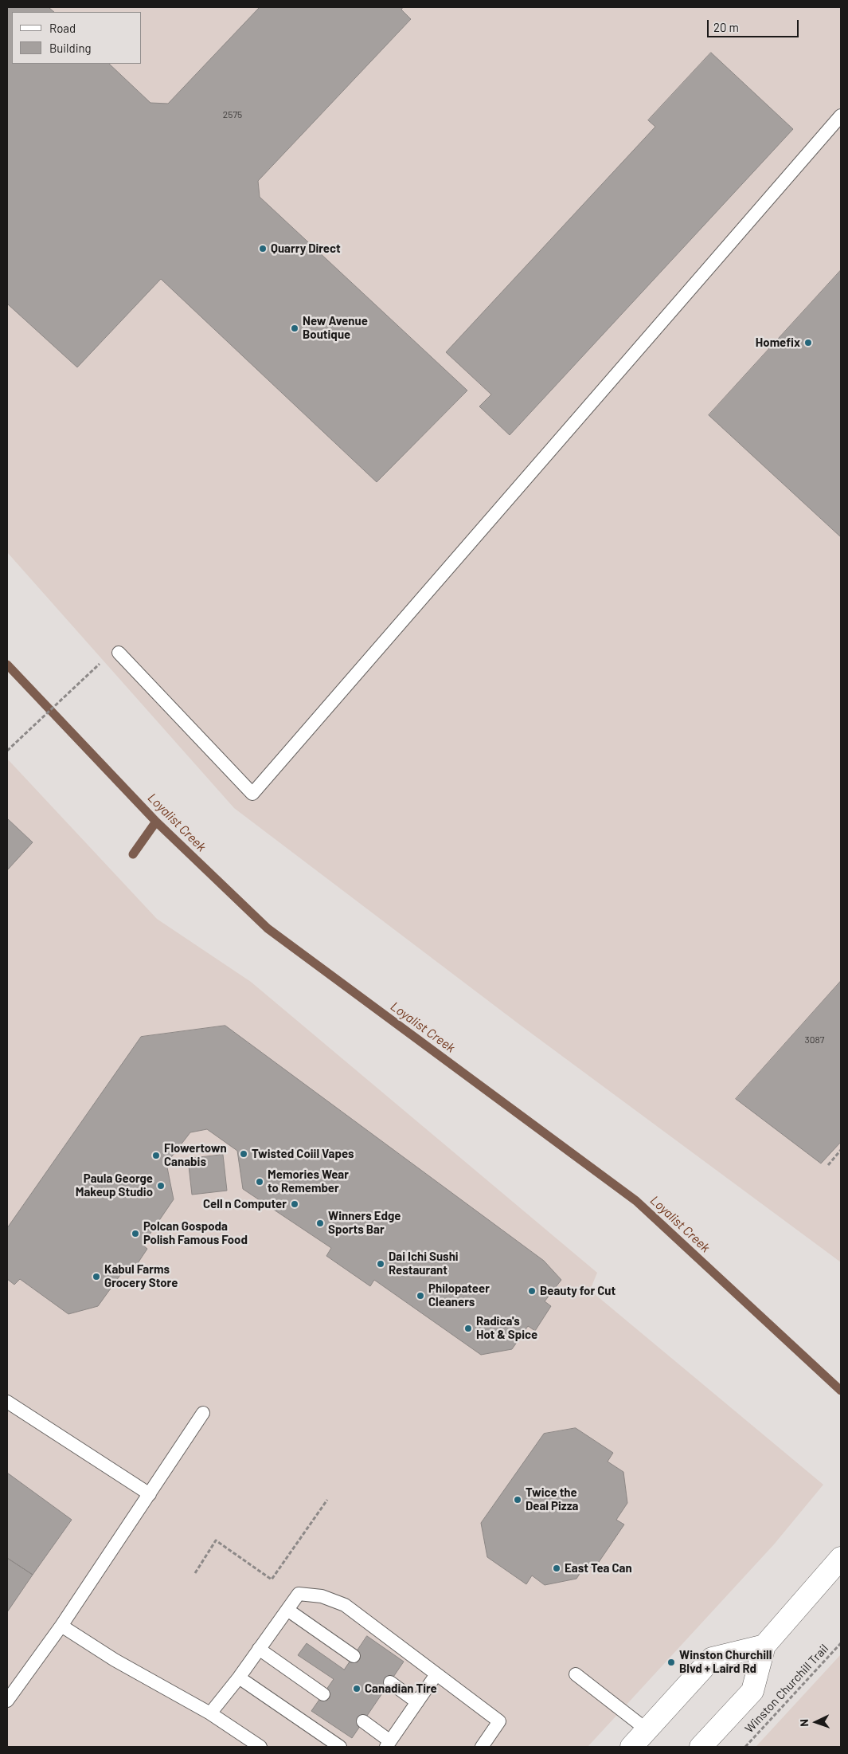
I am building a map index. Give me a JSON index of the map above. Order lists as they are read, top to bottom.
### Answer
{
  "streets": {
    "path": ["Winston Churchill Trail"]
  },
  "water": ["Loyalist Creek"],
  "places": [
    "Quarry Direct",
    "New Avenue Boutique",
    "Homefix",
    "Twisted Coiil Vapes",
    "Flowertown Canabis",
    "Memories Wear to Remember",
    "Paula George Makeup Studio",
    "Cell n Computer",
    "Winners Edge Sports Bar",
    "Polcan Gospoda Polish Famous Food",
    "Dai Ichi Sushi Restaurant",
    "Kabul Farms Grocery Store",
    "Beauty for Cut",
    "Philopateer Cleaners",
    "Radica's Hot & Spice",
    "Twice the Deal Pizza",
    "East Tea Can",
    "Winston Churchill Blvd + Laird Rd",
    "Canadian Tire"
  ],
  "house_numbers": ["2575", "3087"],
  "legend": ["Road", "Building"],
  "scale_bar": "20 m",
  "north": "left"
}
